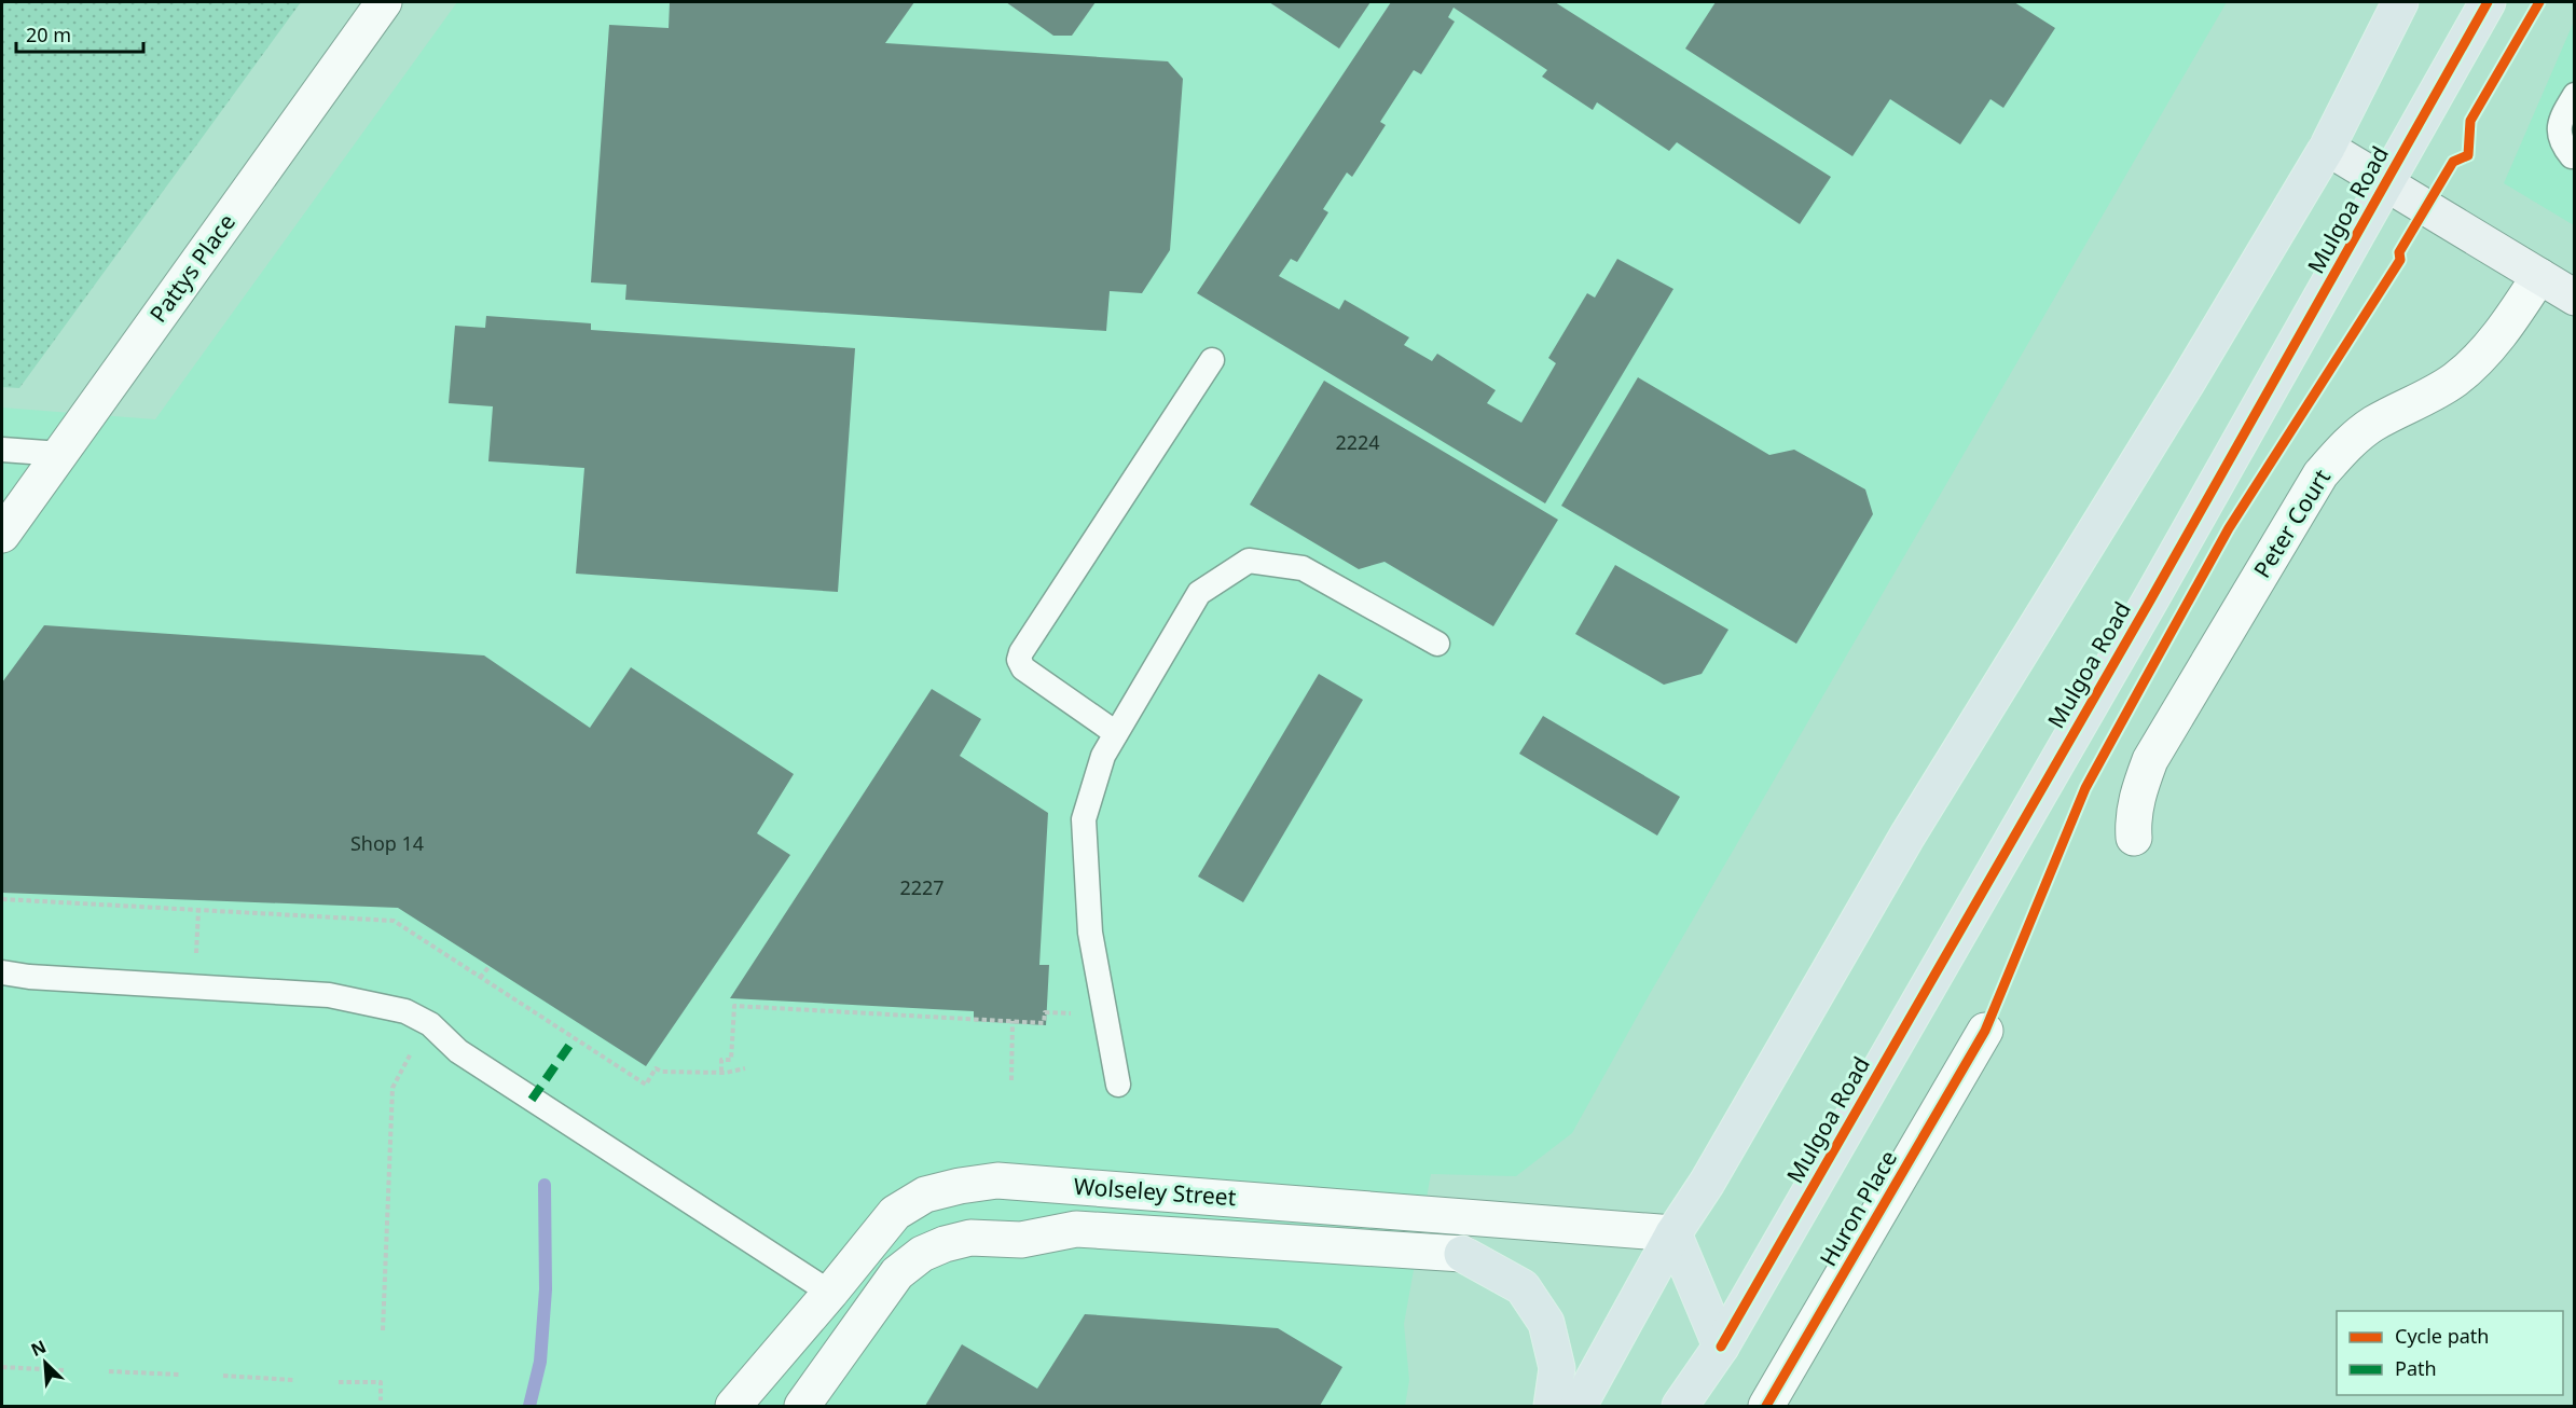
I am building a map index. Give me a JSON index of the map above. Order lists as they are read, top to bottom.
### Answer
{
  "streets": {
    "main road": ["Mulgoa Road"],
    "street": [
      "Pattys Place",
      "Peter Court",
      "Wolseley Street",
      "Huron Place"
    ]
  },
  "house_numbers": ["2224", "Shop 14", "2227"],
  "legend": ["Cycle path", "Path"],
  "scale_bar": "20 m",
  "north": "top left"
}
